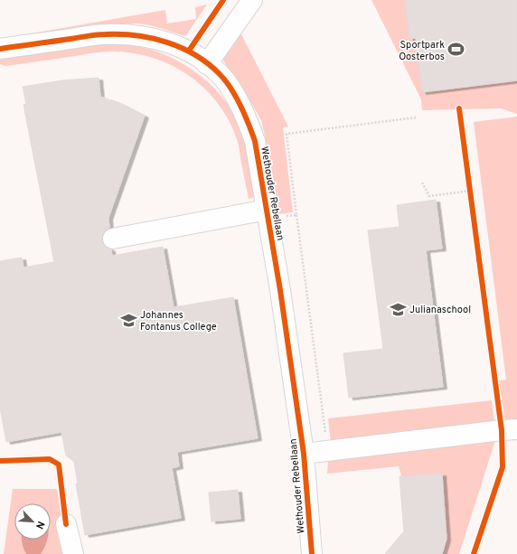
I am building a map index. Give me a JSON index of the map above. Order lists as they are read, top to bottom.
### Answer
{
  "streets": {
    "street": ["Wethouder Rebellaan"]
  },
  "places": {
    "sports": ["Sportpark Oosterbos"],
    "school or university": ["Julianaschool", "Johannes Fontanus College"]
  },
  "north": "bottom right"
}
